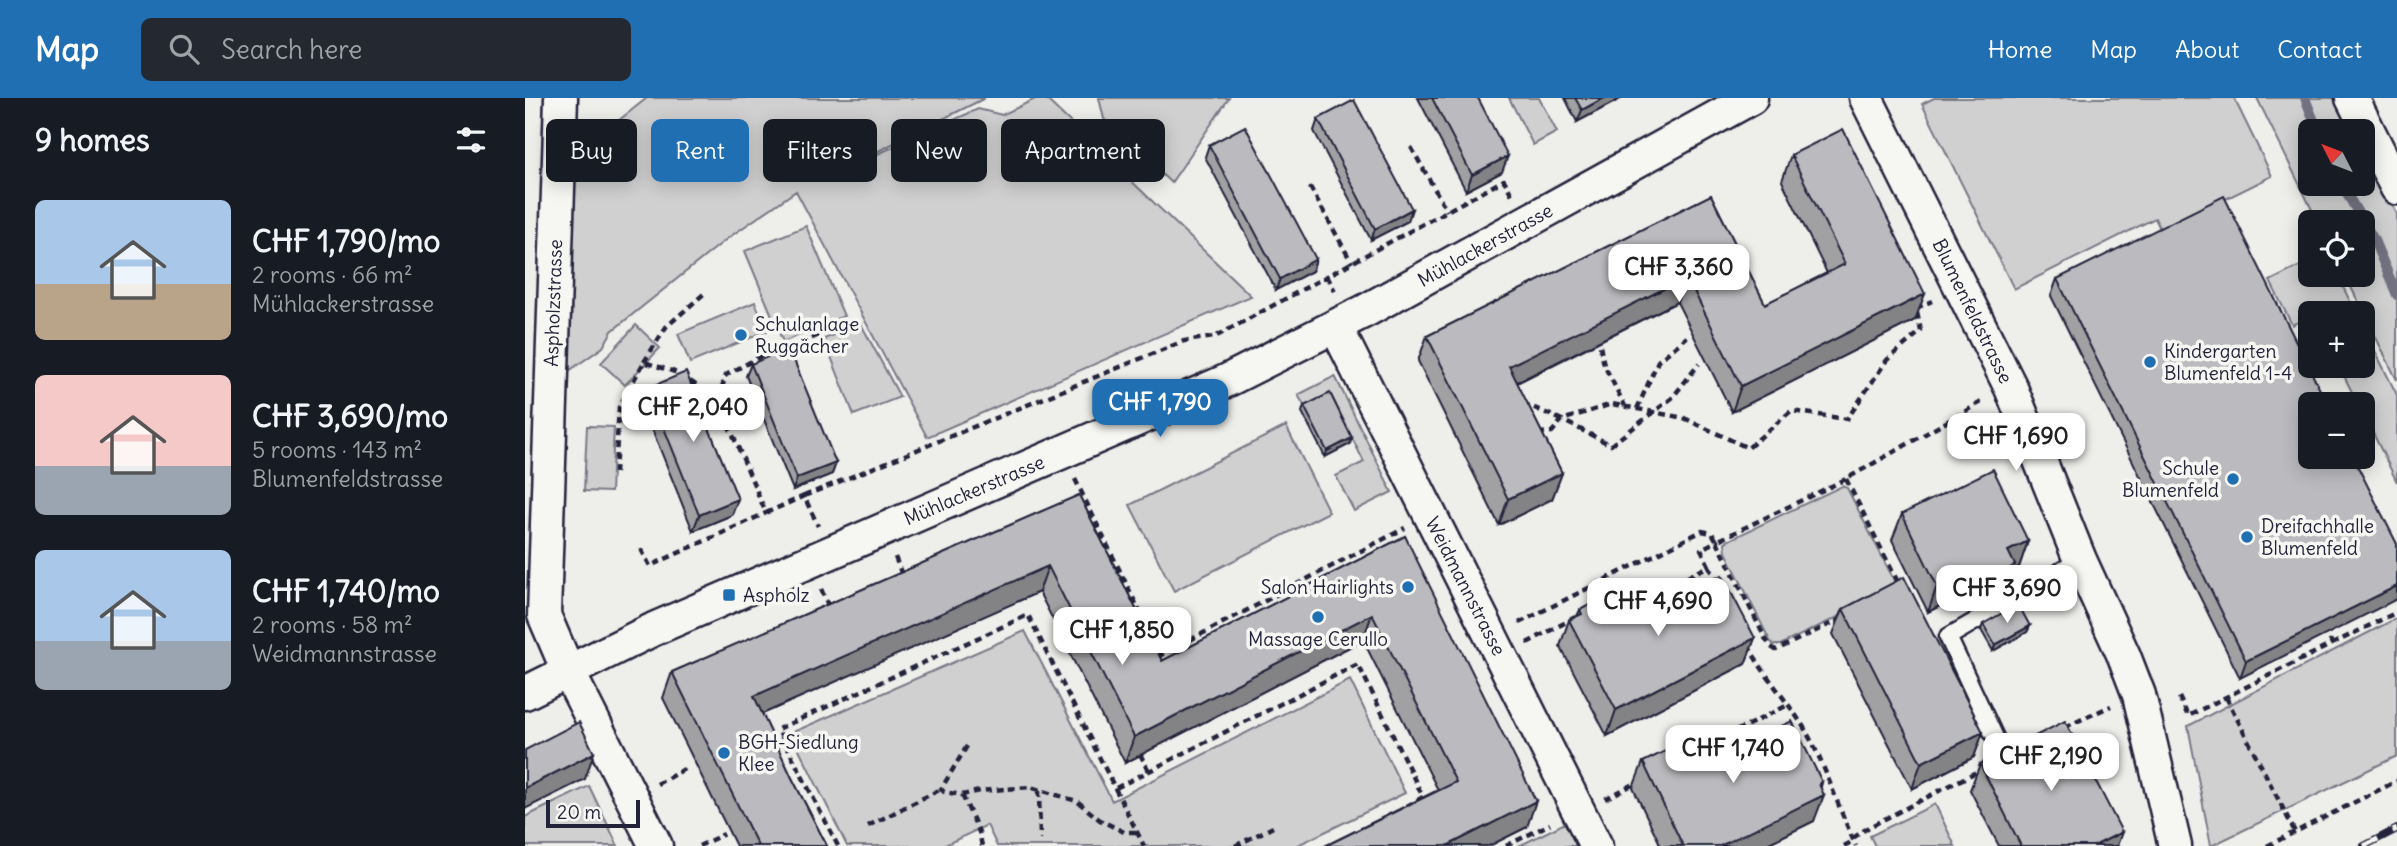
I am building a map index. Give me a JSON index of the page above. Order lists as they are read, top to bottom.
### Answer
{
  "streets": {
    "street": [
      "Mühlackerstrasse",
      "Aspholzstrasse",
      "Blumenfeldstrasse",
      "Weidmannstrasse"
    ]
  },
  "crossings": [
    ["Mühlackerstrasse", "Aspholzstrasse"],
    ["Mühlackerstrasse", "Weidmannstrasse"]
  ],
  "places": {
    "other": [
      "Schulanlage Ruggächer",
      "Kindergarten Blumenfeld 1-4",
      "Schule Blumenfeld",
      "Dreifachhalle Blumenfeld",
      "Salon Hairlights",
      "Massage Cerullo",
      "BGH-Siedlung Klee"
    ],
    "transit": ["Aspholz"]
  },
  "scale_bar": "20 m",
  "north": "top left",
  "page": {
    "header": "Map",
    "search": "Search here",
    "nav": [
      "Home",
      "Map",
      "About",
      "Contact"
    ],
    "heading": "9 homes",
    "map_buttons": ["+", "−"],
    "chip": [
      "Buy",
      "Rent",
      "Filters",
      "New",
      "Apartment"
    ],
    "list": [
      {
        "name": "CHF 1,790/mo",
        "note": "2 rooms · 66 m² · Mühlackerstrasse"
      },
      {
        "name": "CHF 3,690/mo",
        "note": "5 rooms · 143 m² · Blumenfeldstrasse"
      },
      {
        "name": "CHF 1,740/mo",
        "note": "2 rooms · 58 m² · Weidmannstrasse"
      }
    ],
    "price": [
      "CHF 3,360",
      "CHF 1,790",
      "CHF 2,040",
      "CHF 1,690",
      "CHF 3,690",
      "CHF 4,690",
      "CHF 1,850",
      "CHF 1,740",
      "CHF 2,190"
    ],
    "scale": "20 m"
  }
}
